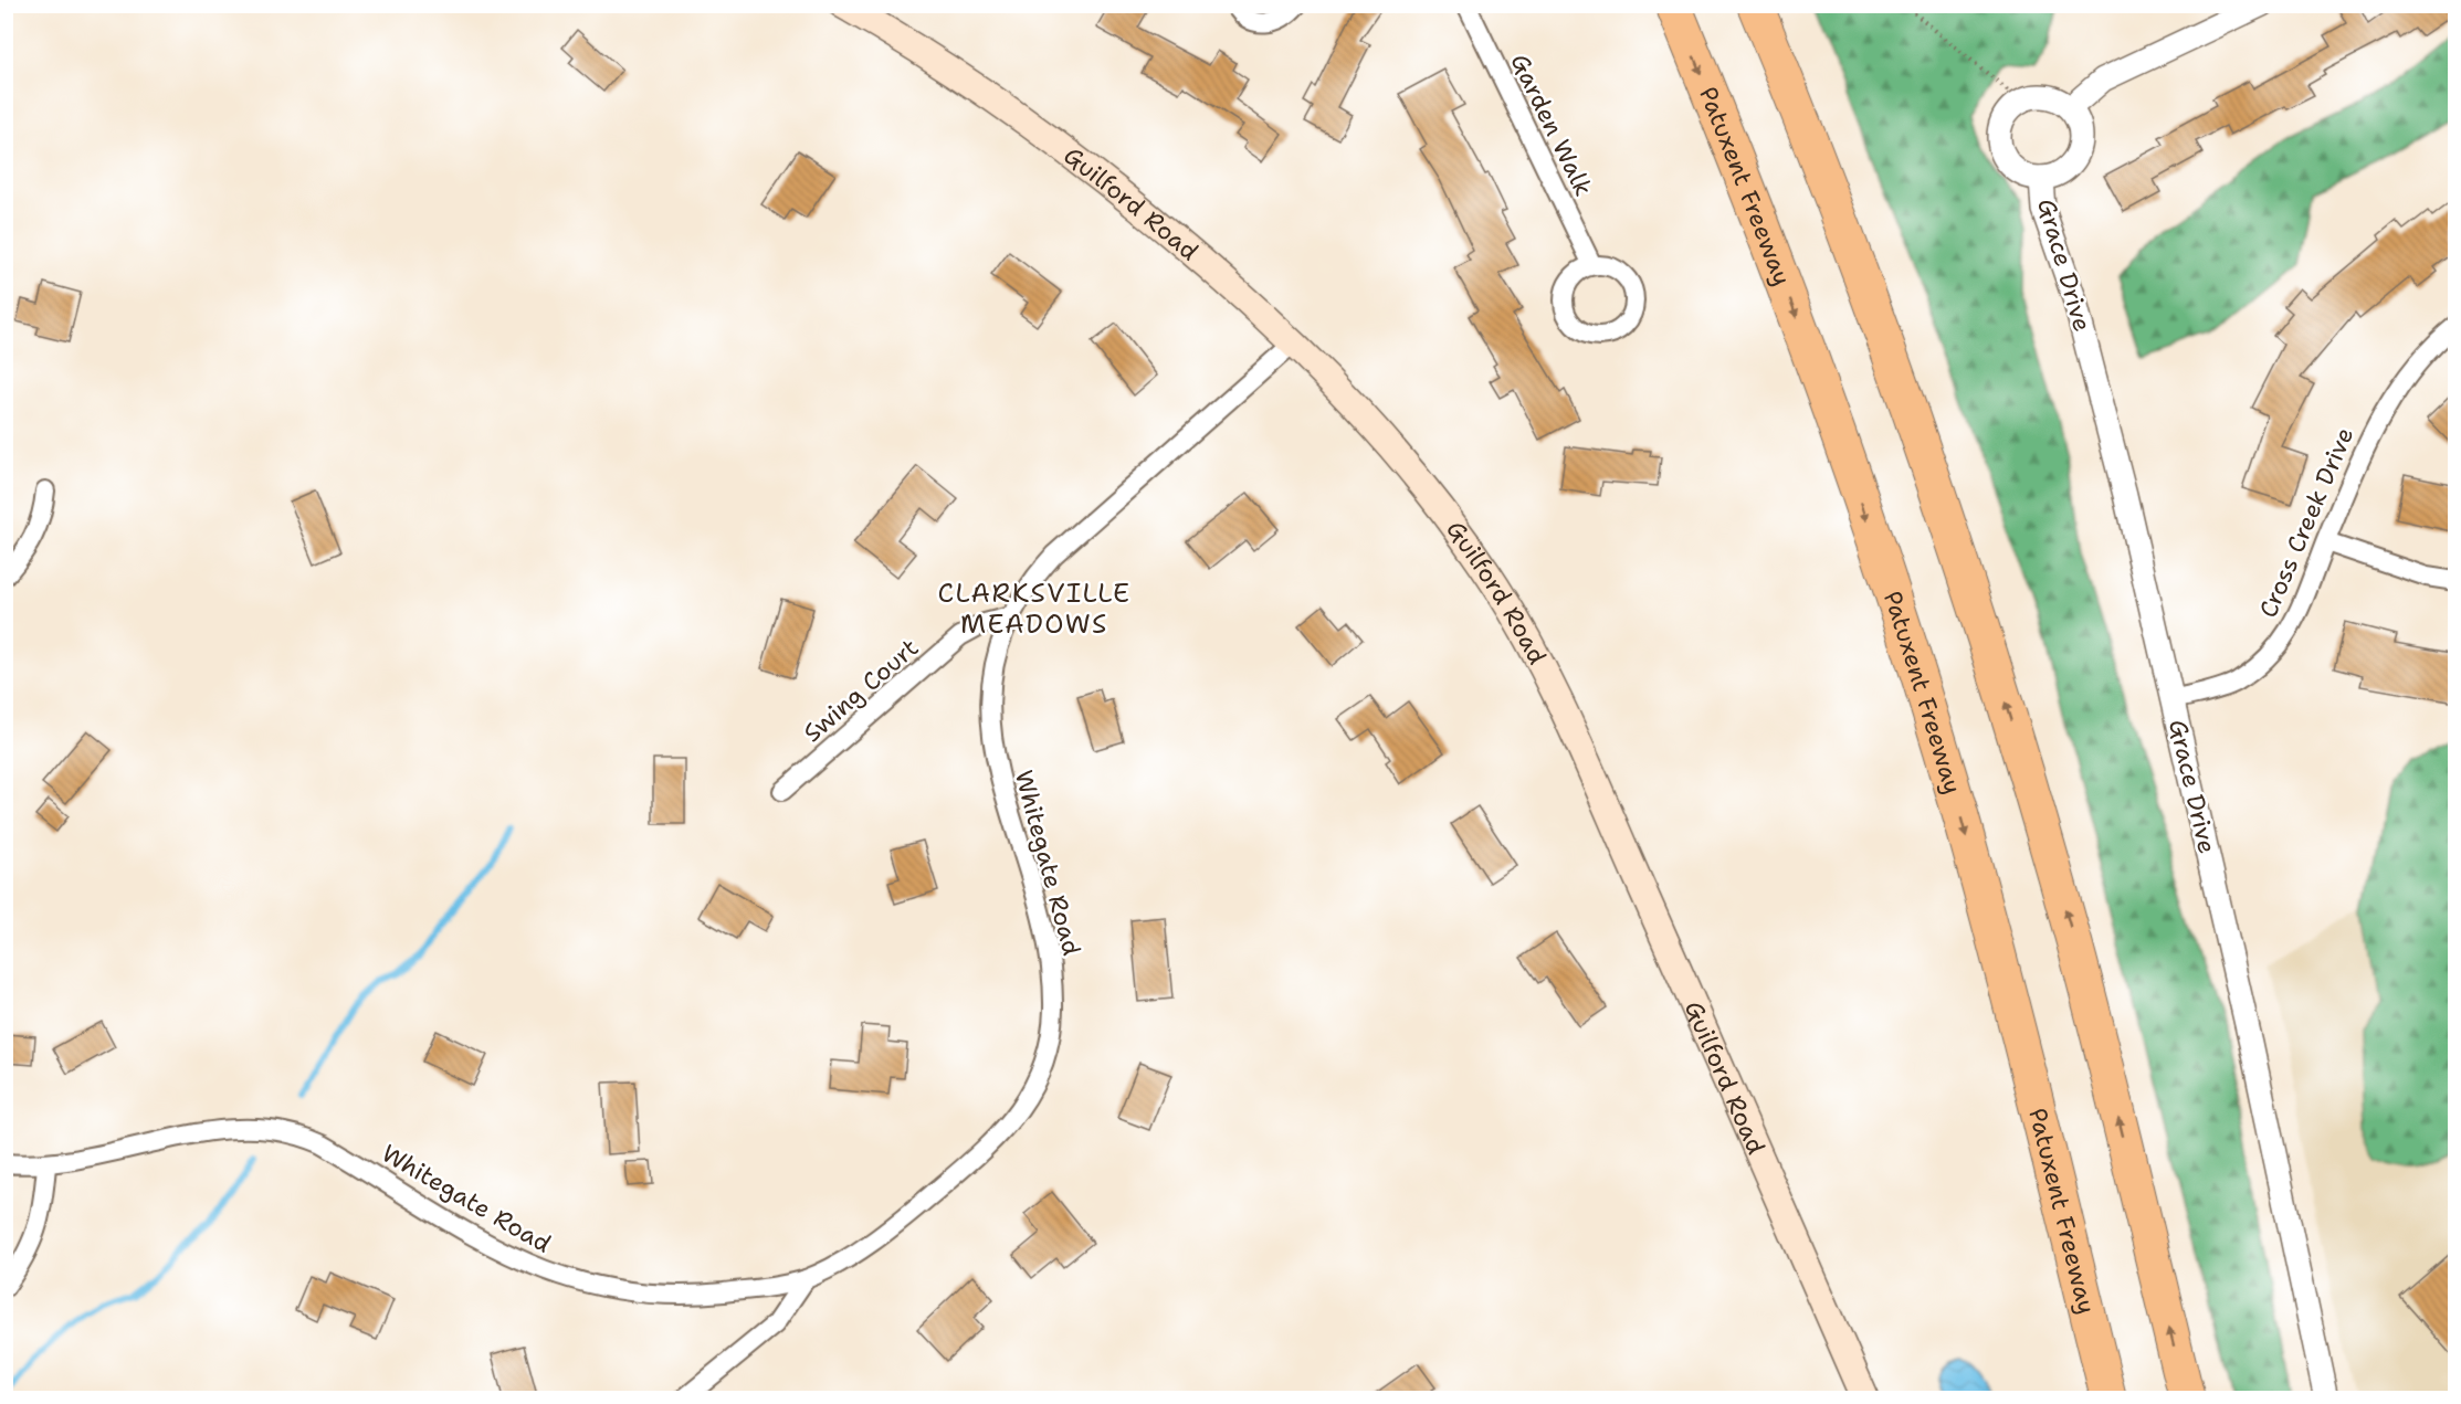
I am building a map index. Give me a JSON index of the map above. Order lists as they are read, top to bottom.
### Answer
{
  "streets": {
    "highway": ["Patuxent Freeway"],
    "main road": ["Guilford Road"],
    "street": [
      "Garden Walk",
      "Grace Drive",
      "Cross Creek Drive",
      "Swing Court",
      "Whitegate Road"
    ]
  },
  "crossings": [
    ["Guilford Road", "Whitegate Road"],
    ["Grace Drive", "Cross Creek Drive"],
    ["Swing Court", "Whitegate Road"]
  ],
  "districts": ["CLARKSVILLE MEADOWS"]
}
